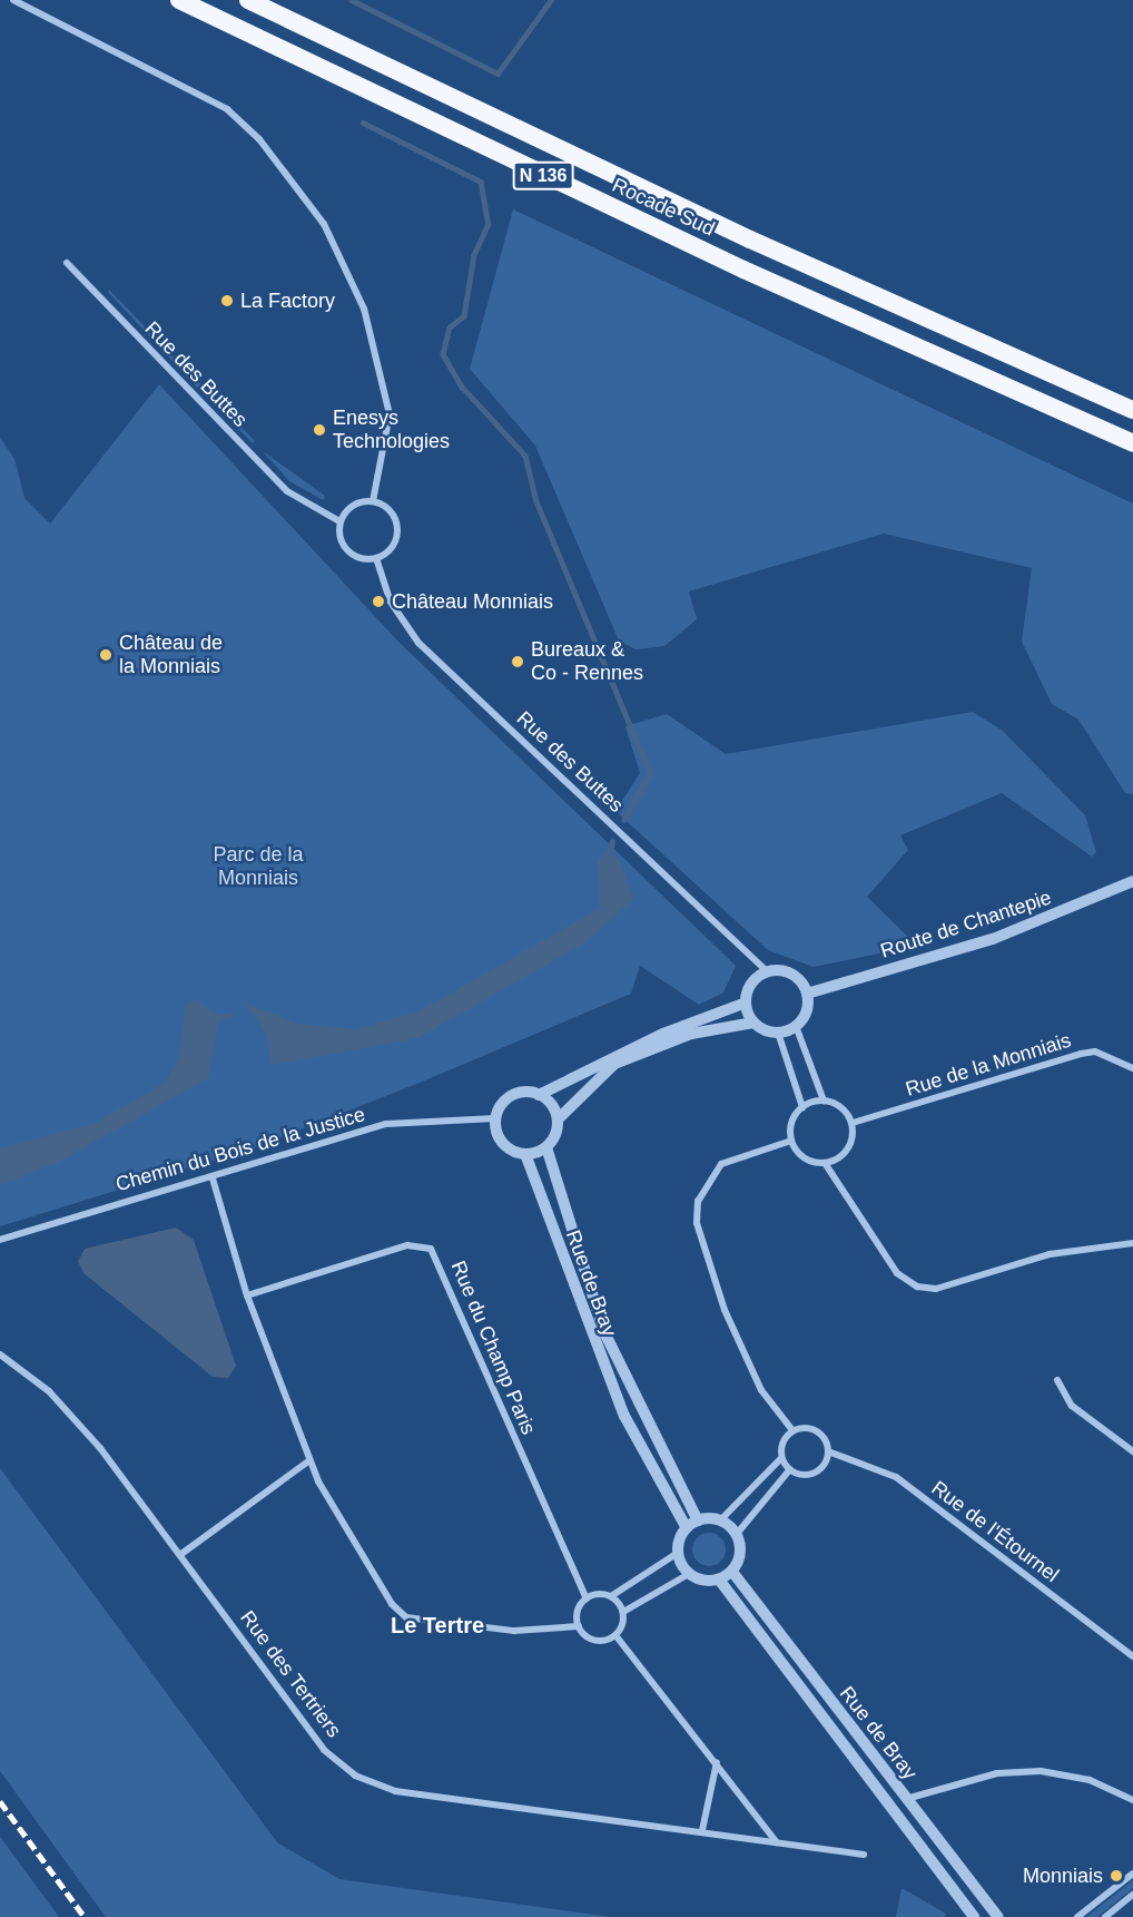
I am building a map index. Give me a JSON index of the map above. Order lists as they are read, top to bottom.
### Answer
{
  "streets": {
    "highway": ["N 136", "Rocade Sud"],
    "street": [
      "Rue des Buttes",
      "Route de Chantepie",
      "Rue de la Monniais",
      "Chemin du Bois de la Justice",
      "Rue de Bray",
      "Rue du Champ Paris",
      "Rue de l'Étournel",
      "Rue des Tertriers"
    ]
  },
  "crossings": [
    ["Rue des Buttes", "Route de Chantepie"],
    ["Chemin du Bois de la Justice", "Rue de Bray"]
  ],
  "districts": ["Le Tertre"],
  "parks": ["Parc de la Monniais"],
  "places": [
    "La Factory",
    "Enesys Technologies",
    "Château Monniais",
    "Château de la Monniais",
    "Bureaux & Co - Rennes",
    "Monniais"
  ]
}
